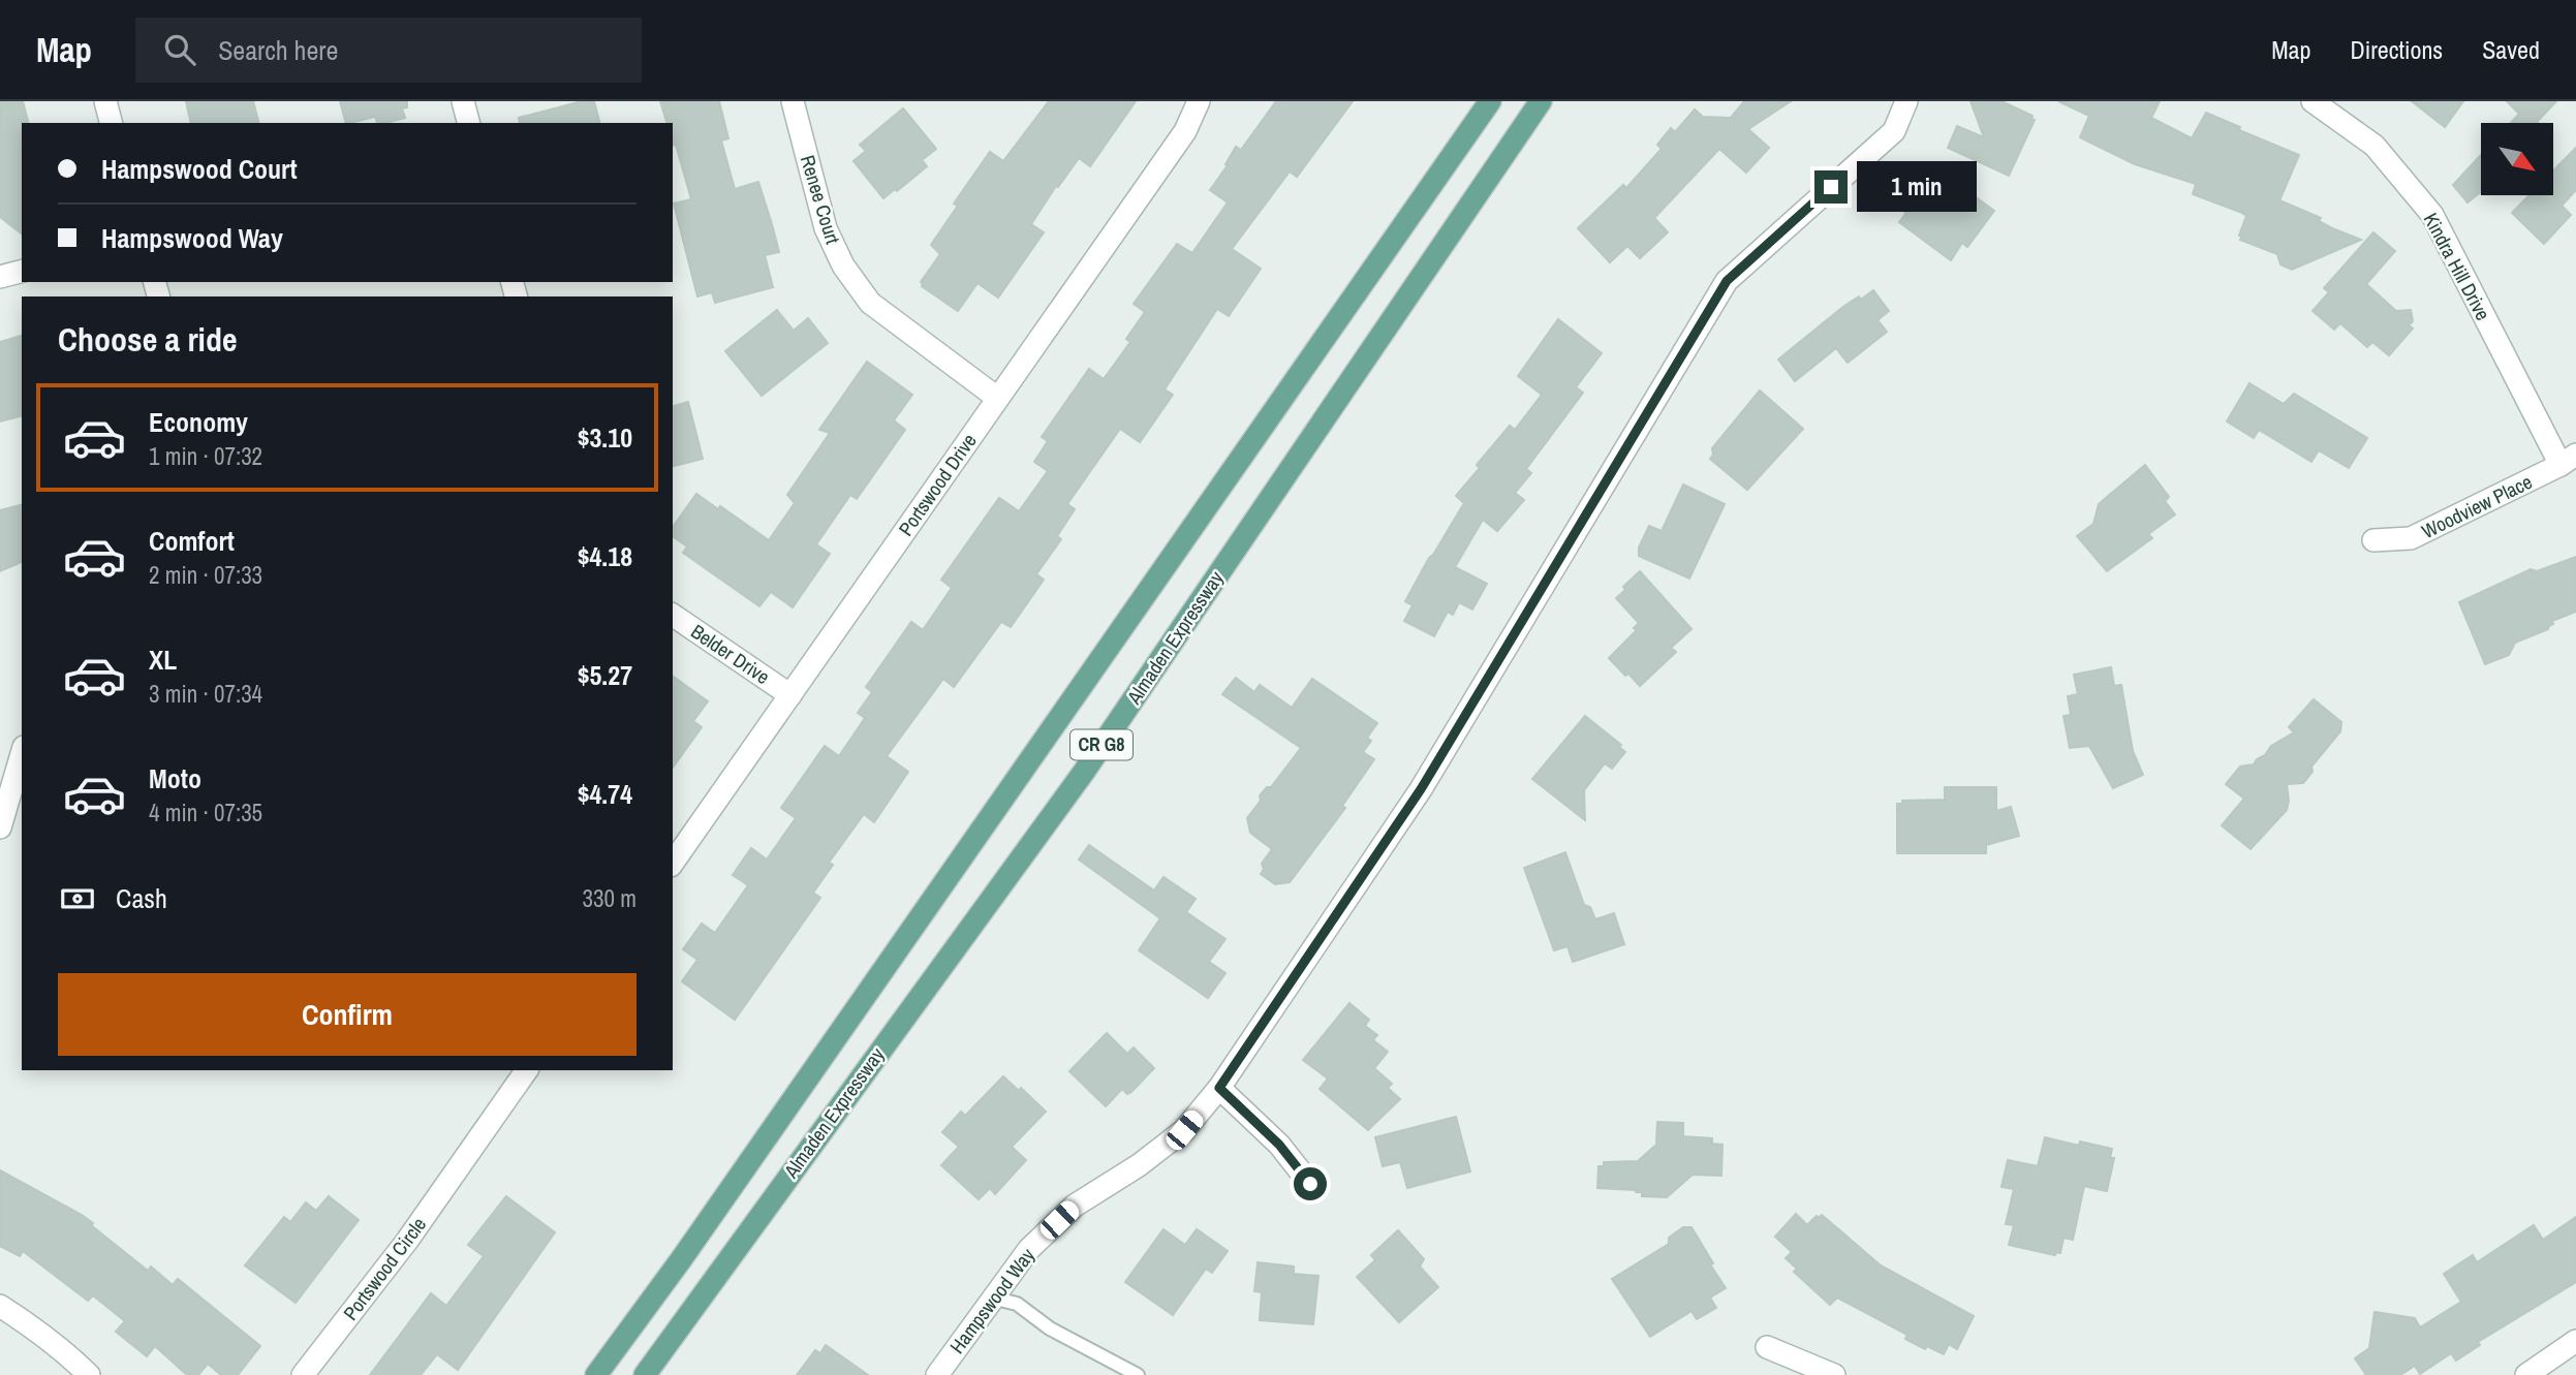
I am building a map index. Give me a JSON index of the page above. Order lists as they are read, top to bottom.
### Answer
{
  "streets": {
    "main road": ["Almaden Expressway", "CR G8"],
    "street": [
      "Renee Court",
      "Kindra Hill Drive",
      "Portswood Drive",
      "Woodview Place",
      "Belder Drive",
      "Portswood Circle",
      "Hampswood Way"
    ]
  },
  "crossings": [
    ["Renee Court", "Portswood Drive"],
    ["Kindra Hill Drive", "Woodview Place"],
    ["Portswood Drive", "Belder Drive"]
  ],
  "north": "bottom right",
  "page": {
    "header": "Map",
    "search": "Search here",
    "nav": ["Map", "Directions", "Saved"],
    "banner": ["Hampswood Court", "Hampswood Way"],
    "bubble": "1 min",
    "heading": "Choose a ride",
    "list": [
      {
        "name": "Economy",
        "note": "1 min · 07:32",
        "value": "$3.10"
      },
      {
        "name": "Comfort",
        "note": "2 min · 07:33",
        "value": "$4.18"
      },
      {
        "name": "XL",
        "note": "3 min · 07:34",
        "value": "$5.27"
      },
      {
        "name": "Moto",
        "note": "4 min · 07:35",
        "value": "$4.74"
      }
    ],
    "pay": ["Cash", "330 m"],
    "buttons": "Confirm"
  }
}
